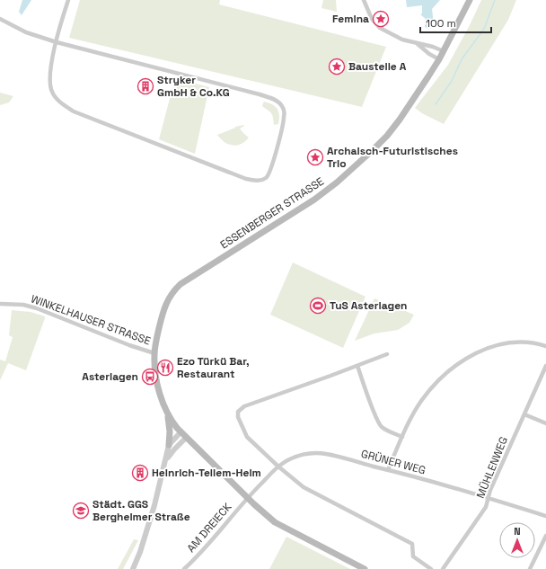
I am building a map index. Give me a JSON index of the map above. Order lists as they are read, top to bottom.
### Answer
{
  "streets": {
    "main road": ["ESSENBERGER STRASSE"],
    "street": [
      "WINKELHAUSER STRASSE",
      "GRÜNER WEG",
      "MÜHLENWEG",
      "AM DREIECK"
    ]
  },
  "crossings": [
    ["ESSENBERGER STRASSE", "WINKELHAUSER STRASSE"],
    ["GRÜNER WEG", "MÜHLENWEG"],
    ["GRÜNER WEG", "AM DREIECK"]
  ],
  "places": {
    "place": ["Femina", "Baustelle A", "Archaisch-Futuristisches Trio"],
    "building": ["Stryker GmbH & Co.KG", "Heinrich-Tellem-Heim"],
    "sports": ["TuS Asterlagen"],
    "restaurant": ["Ezo Türkü Bar, Restaurant"],
    "bus stop": ["Asterlagen"],
    "school or university": ["Städt. GGS Bergheimer Straße"]
  },
  "scale_bar": "100 m",
  "north": "top"
}
